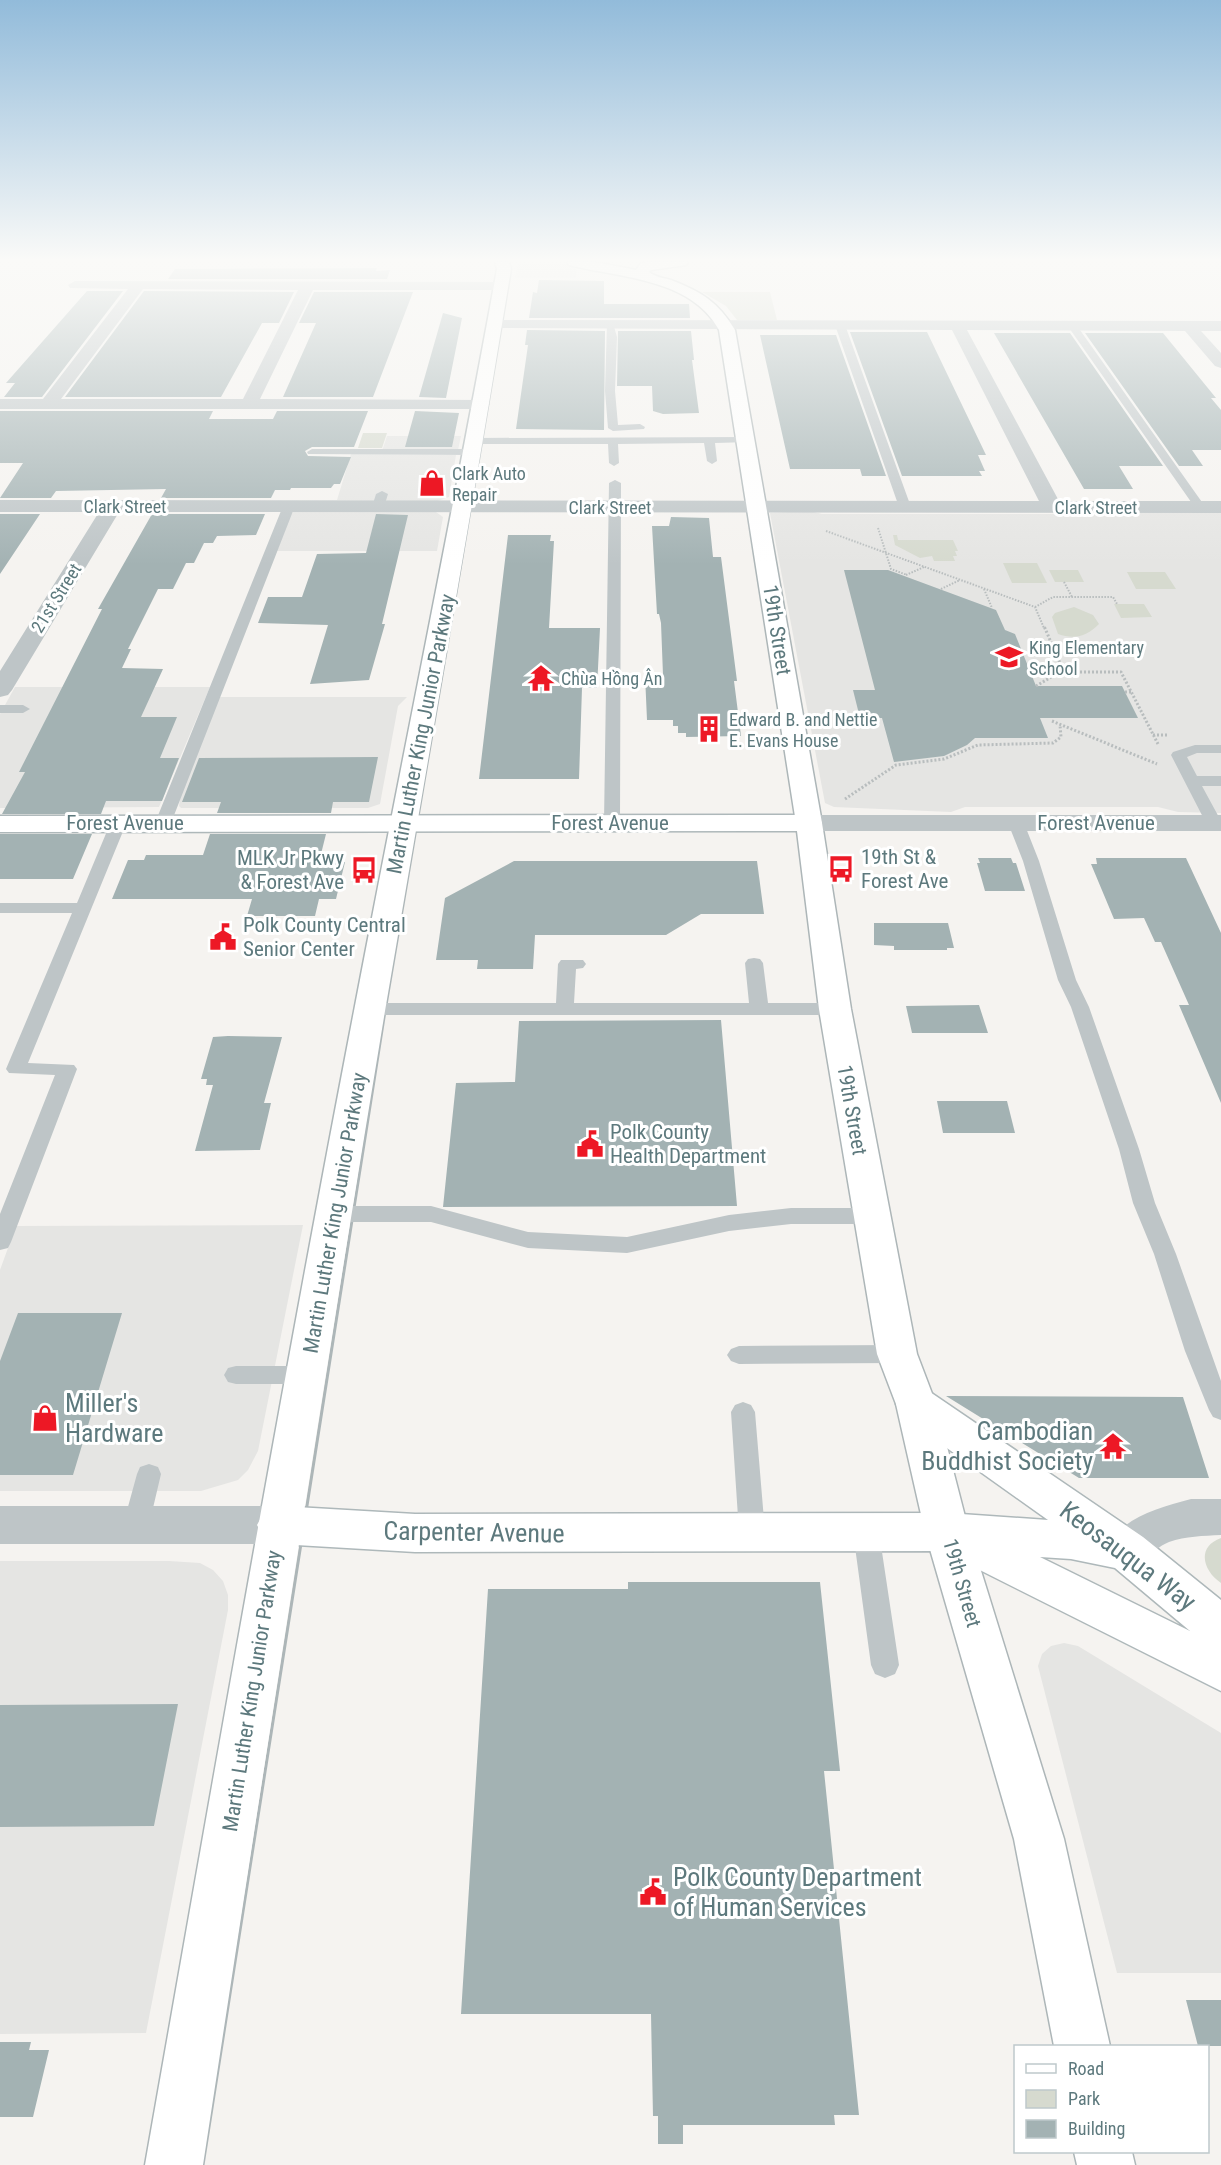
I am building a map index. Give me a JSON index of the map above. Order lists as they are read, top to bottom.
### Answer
{
  "streets": {
    "main road": [
      "19th Street",
      "Martin Luther King Junior Parkway",
      "Forest Avenue",
      "Carpenter Avenue",
      "Keosauqua Way"
    ],
    "street": ["Clark Street", "21st Street"]
  },
  "crossings": [
    ["Clark Street", "21st Street"],
    ["Clark Street", "19th Street"],
    ["Clark Street", "Martin Luther King Junior Parkway"],
    ["19th Street", "Forest Avenue"],
    ["19th Street", "Carpenter Avenue"],
    ["19th Street", "Keosauqua Way"],
    ["Martin Luther King Junior Parkway", "Forest Avenue"],
    ["Martin Luther King Junior Parkway", "Carpenter Avenue"],
    ["Carpenter Avenue", "Keosauqua Way"]
  ],
  "places": {
    "shop": ["Clark Auto Repair", "Miller's Hardware"],
    "school or university": ["King Elementary School"],
    "temple": ["Chùa Hồng Ân", "Cambodian Buddhist Society"],
    "building": ["Edward B. and Nettie E. Evans House"],
    "bus stop": ["19th St & Forest Ave", "MLK Jr Pkwy & Forest Ave"],
    "public building": ["Polk County Central Senior Center", "Polk County Health Department", "Polk County Department of Human Services"]
  },
  "legend": ["Road", "Park", "Building"]
}
